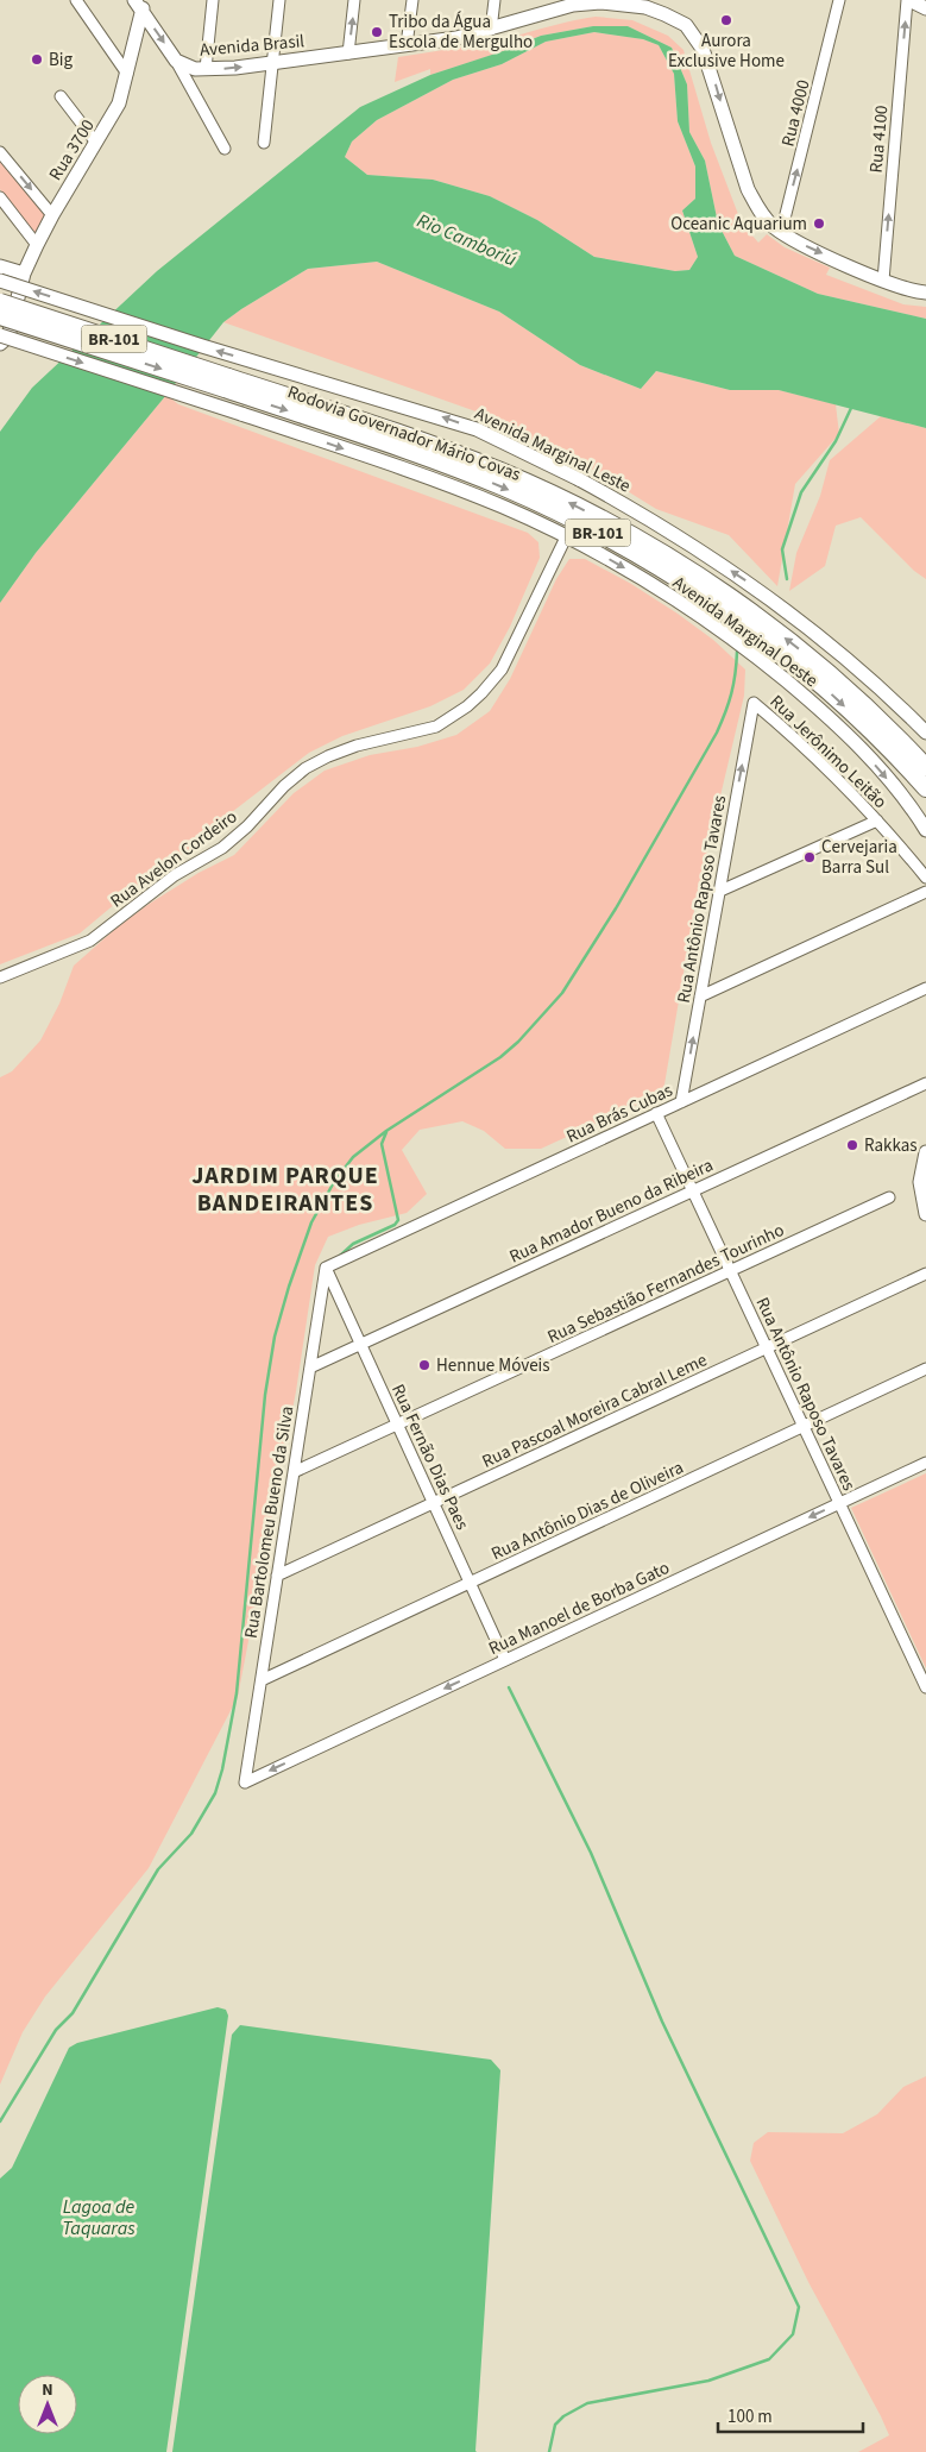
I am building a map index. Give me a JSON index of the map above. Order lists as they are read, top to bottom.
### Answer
{
  "streets": {
    "highway": ["BR-101", "Rodovia Governador Mário Covas"],
    "main road": [
      "Avenida Brasil",
      "Rua 3700",
      "Avenida Marginal Leste",
      "Avenida Marginal Oeste"
    ],
    "street": [
      "Rua 4000",
      "Rua 4100",
      "Rua Jerônimo Leitão",
      "Rua Avelon Cordeiro",
      "Rua Antônio Raposo Tavares",
      "Rua Brás Cubas",
      "Rua Amador Bueno da Ribeira",
      "Rua Sebastião Fernandes Tourinho",
      "Rua Pascoal Moreira Cabral Leme",
      "Rua Fernão Dias Paes",
      "Rua Antônio Dias de Oliveira",
      "Rua Bartolomeu Bueno da Silva",
      "Rua Manoel de Borba Gato"
    ]
  },
  "crossings": [
    ["Avenida Brasil", "Rua 4000"],
    ["Avenida Brasil", "Rua 4100"],
    ["Avenida Brasil", "Rua 3700"],
    ["Rua 3700", "Rodovia Governador Mário Covas"],
    ["Avenida Marginal Oeste", "Rua Avelon Cordeiro"],
    ["Rua Jerônimo Leitão", "Rua Antônio Raposo Tavares"],
    ["Rua Antônio Raposo Tavares", "Rua Brás Cubas"],
    ["Rua Antônio Raposo Tavares", "Rua Amador Bueno da Ribeira"],
    ["Rua Antônio Raposo Tavares", "Rua Sebastião Fernandes Tourinho"],
    ["Rua Antônio Raposo Tavares", "Rua Pascoal Moreira Cabral Leme"],
    ["Rua Antônio Raposo Tavares", "Rua Antônio Dias de Oliveira"],
    ["Rua Antônio Raposo Tavares", "Rua Manoel de Borba Gato"],
    ["Rua Brás Cubas", "Rua Fernão Dias Paes"],
    ["Rua Brás Cubas", "Rua Bartolomeu Bueno da Silva"],
    ["Rua Amador Bueno da Ribeira", "Rua Fernão Dias Paes"],
    ["Rua Amador Bueno da Ribeira", "Rua Bartolomeu Bueno da Silva"],
    ["Rua Sebastião Fernandes Tourinho", "Rua Fernão Dias Paes"],
    ["Rua Sebastião Fernandes Tourinho", "Rua Bartolomeu Bueno da Silva"],
    ["Rua Pascoal Moreira Cabral Leme", "Rua Fernão Dias Paes"],
    ["Rua Pascoal Moreira Cabral Leme", "Rua Bartolomeu Bueno da Silva"],
    ["Rua Fernão Dias Paes", "Rua Antônio Dias de Oliveira"],
    ["Rua Fernão Dias Paes", "Rua Bartolomeu Bueno da Silva"],
    ["Rua Fernão Dias Paes", "Rua Manoel de Borba Gato"],
    ["Rua Antônio Dias de Oliveira", "Rua Bartolomeu Bueno da Silva"],
    ["Rua Bartolomeu Bueno da Silva", "Rua Manoel de Borba Gato"]
  ],
  "one_way": [
    "Avenida Brasil",
    "Rua 4000",
    "Rua 4100",
    "Avenida Marginal Leste",
    "Avenida Marginal Oeste",
    "Rua Manoel de Borba Gato"
  ],
  "districts": ["JARDIM PARQUE BANDEIRANTES"],
  "water": ["Rio Camboriú", "Lagoa de Taquaras"],
  "places": [
    "Aurora Exclusive Home",
    "Tribo da Água Escola de Mergulho",
    "Big",
    "Oceanic Aquarium",
    "Cervejaria Barra Sul",
    "Rakkas",
    "Hennue Móveis"
  ],
  "scale_bar": "100 m",
  "north": "top"
}
